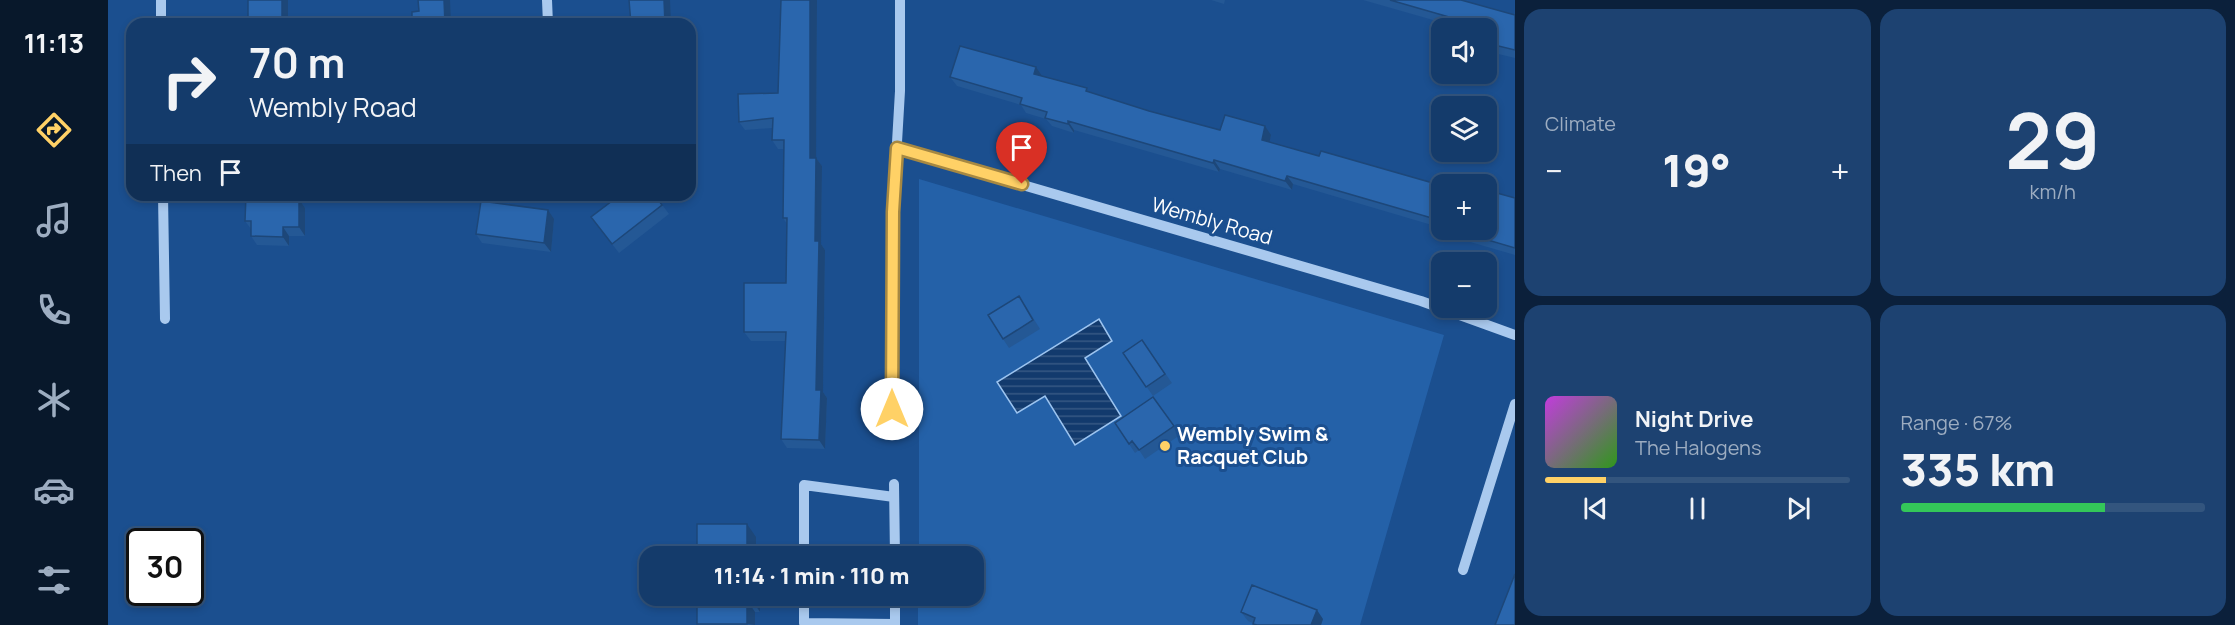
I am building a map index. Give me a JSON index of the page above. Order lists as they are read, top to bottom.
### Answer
{
  "streets": {
    "street": ["Wembly Road"]
  },
  "places": ["Wembly Swim & Racquet Club"],
  "page": {
    "tabs": "11:13",
    "tile": [
      "Climate",
      ["29", "km/h"],
      ["Range · 67%", "335 km"]
    ],
    "map_buttons": ["+", "−"],
    "turn": ["70 m", "Wembly Road"],
    "then": "Then",
    "heat": ["−", "19°", "+"],
    "song": ["Night Drive", "The Halogens"],
    "limit": "30",
    "trip": "11:14 · 1 min · 110 m"
  }
}
